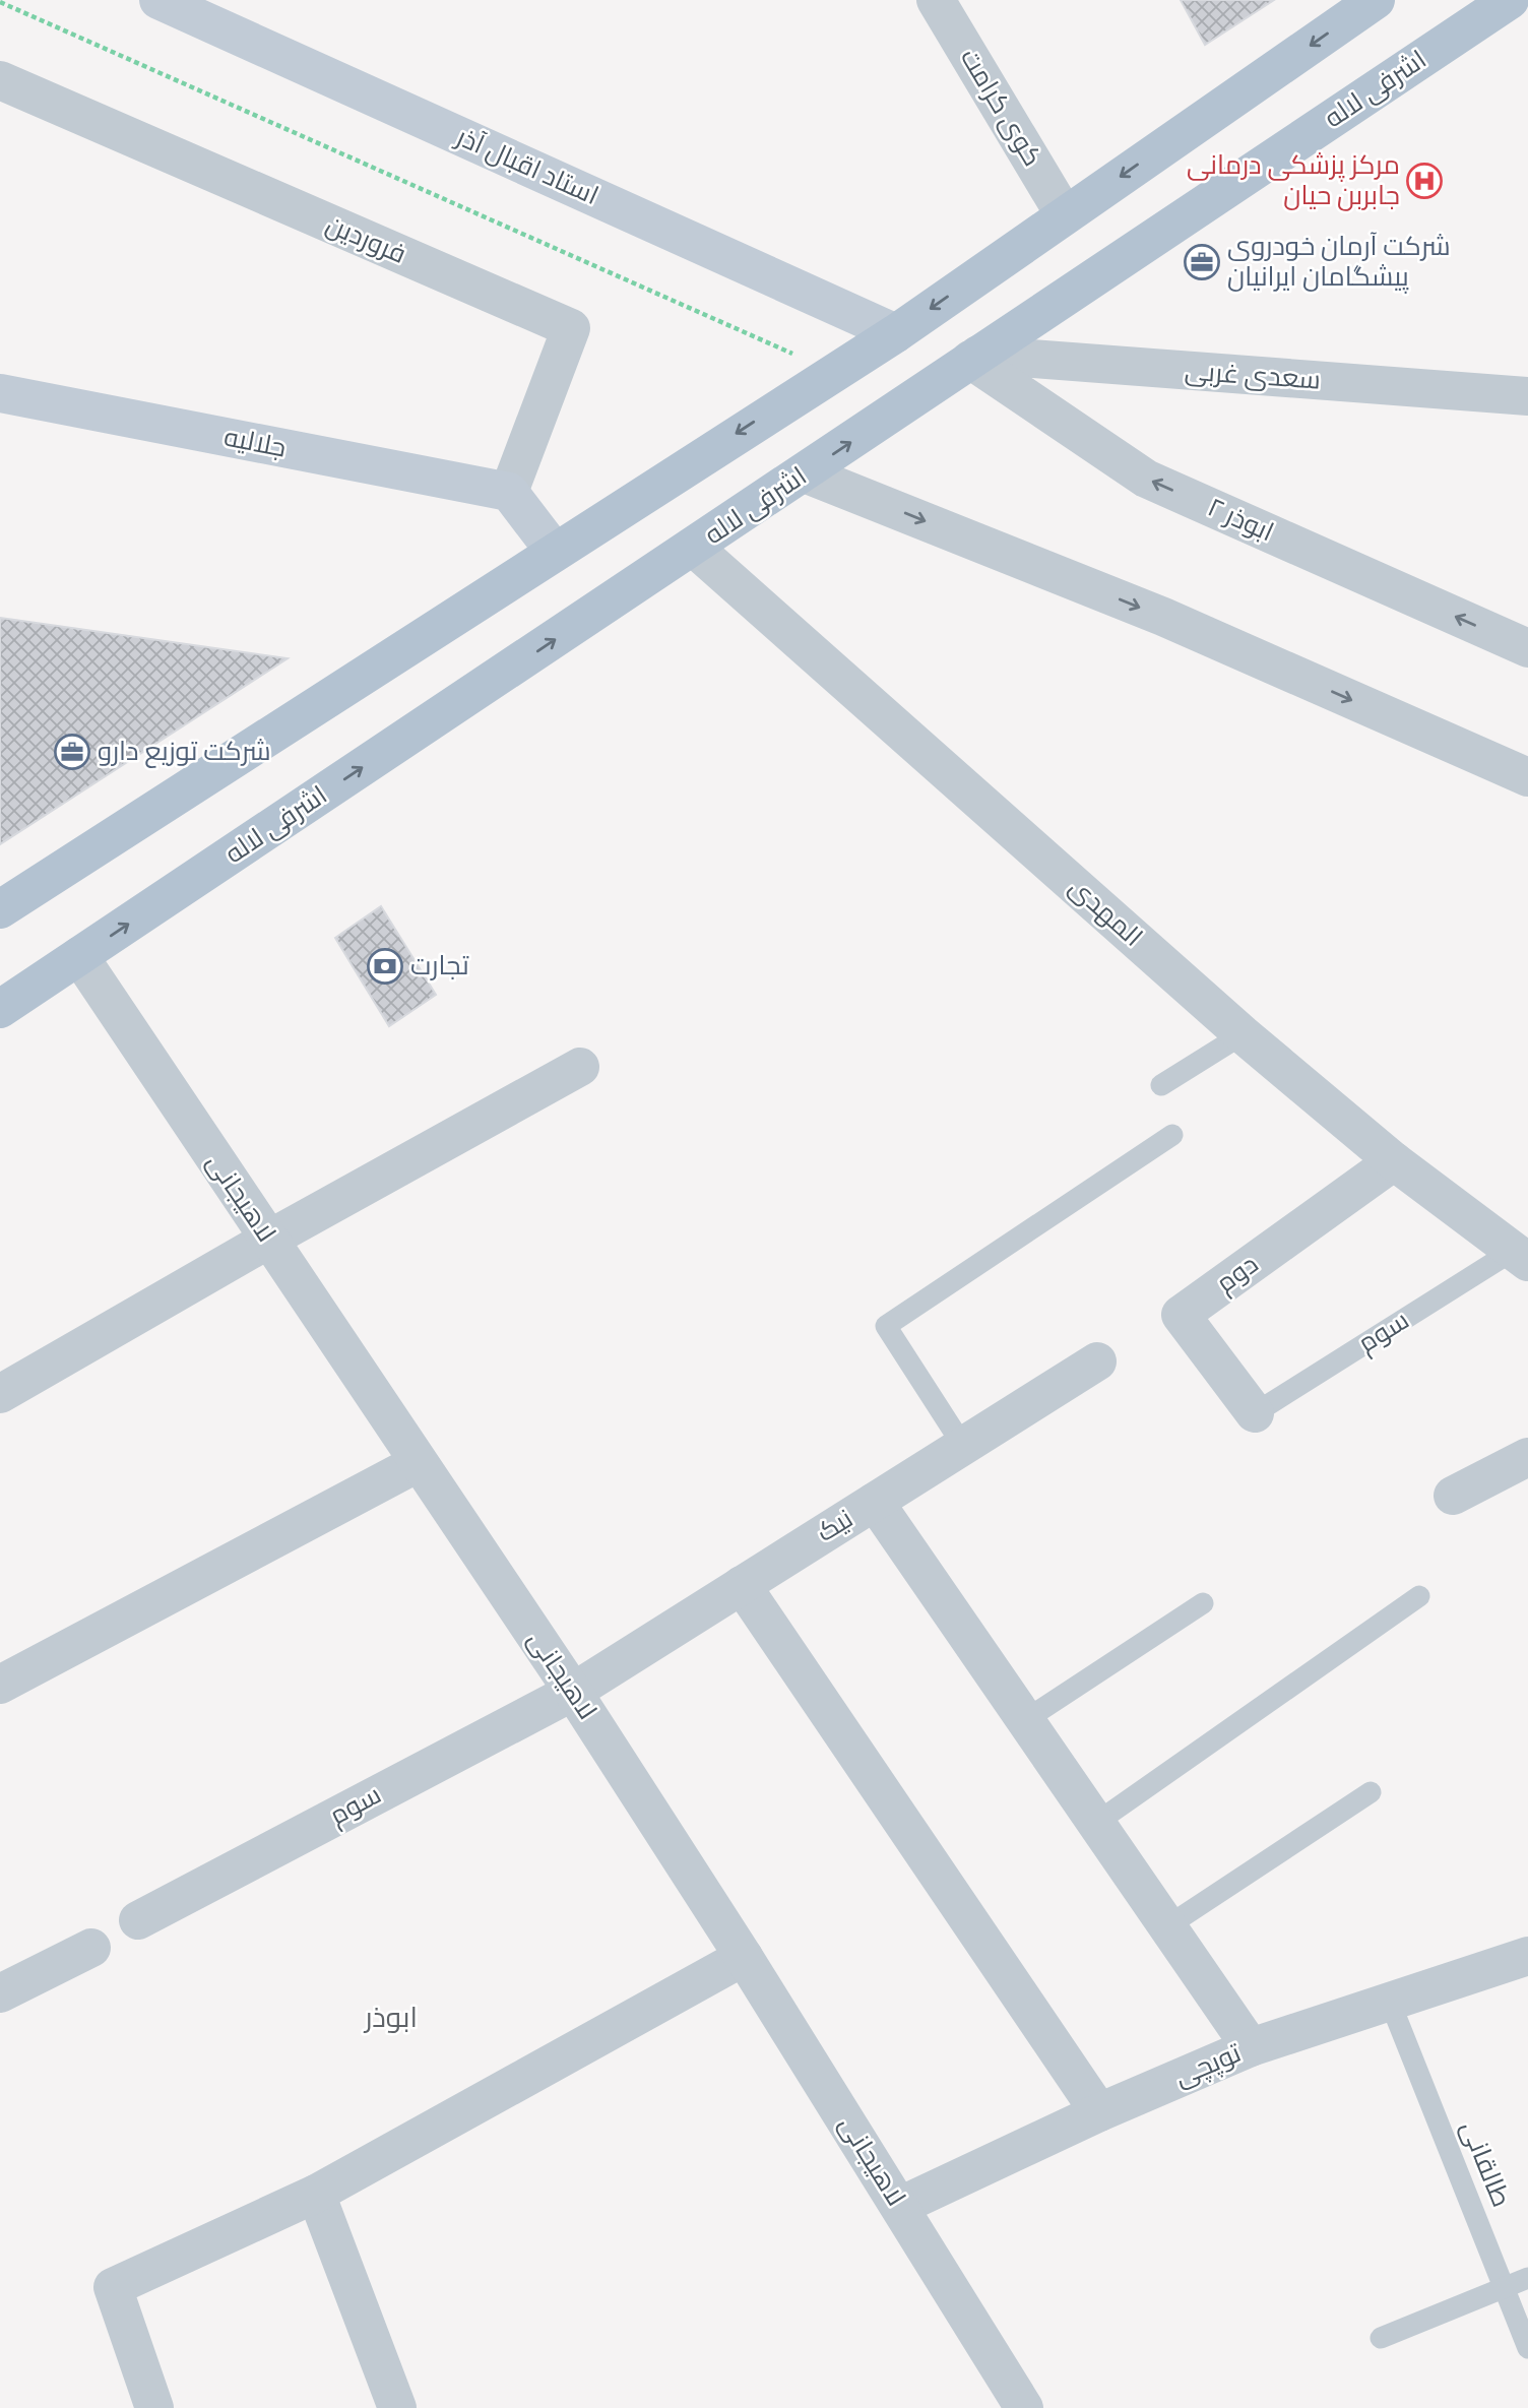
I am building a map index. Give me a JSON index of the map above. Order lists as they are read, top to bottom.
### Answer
{
  "streets": {
    "main road": ["اشرفی لاله", "استاد اقبال آذر", "جلالیه"],
    "street": [
      "کوی کرامت",
      "فروردین",
      "سعدی غربی",
      "ابوذر ۲",
      "المهدی",
      "لاهیجانی",
      "دوم",
      "سوم",
      "نیک",
      "توپچی"
    ],
    "lane": ["طالقانی"]
  },
  "crossings": [
    ["اشرفی لاله", "سعدی غربی"],
    ["اشرفی لاله", "ابوذر ۲"],
    ["اشرفی لاله", "المهدی"],
    ["اشرفی لاله", "لاهیجانی"],
    ["فروردین", "جلالیه"],
    ["سعدی غربی", "ابوذر ۲"],
    ["المهدی", "دوم"],
    ["المهدی", "سوم"],
    ["لاهیجانی", "سوم"],
    ["لاهیجانی", "نیک"],
    ["لاهیجانی", "توپچی"],
    ["دوم", "سوم"],
    ["سوم", "نیک"],
    ["توپچی", "طالقانی"]
  ],
  "districts": ["ابوذر"],
  "places": {
    "hospital": ["مرکز پزشکی درمانی جابربن حیان"],
    "office": ["شرکت آرمان خودروی پیشگامان ایرانیان", "شرکت توزیع دارو"],
    "bank": ["تجارت"]
  }
}
